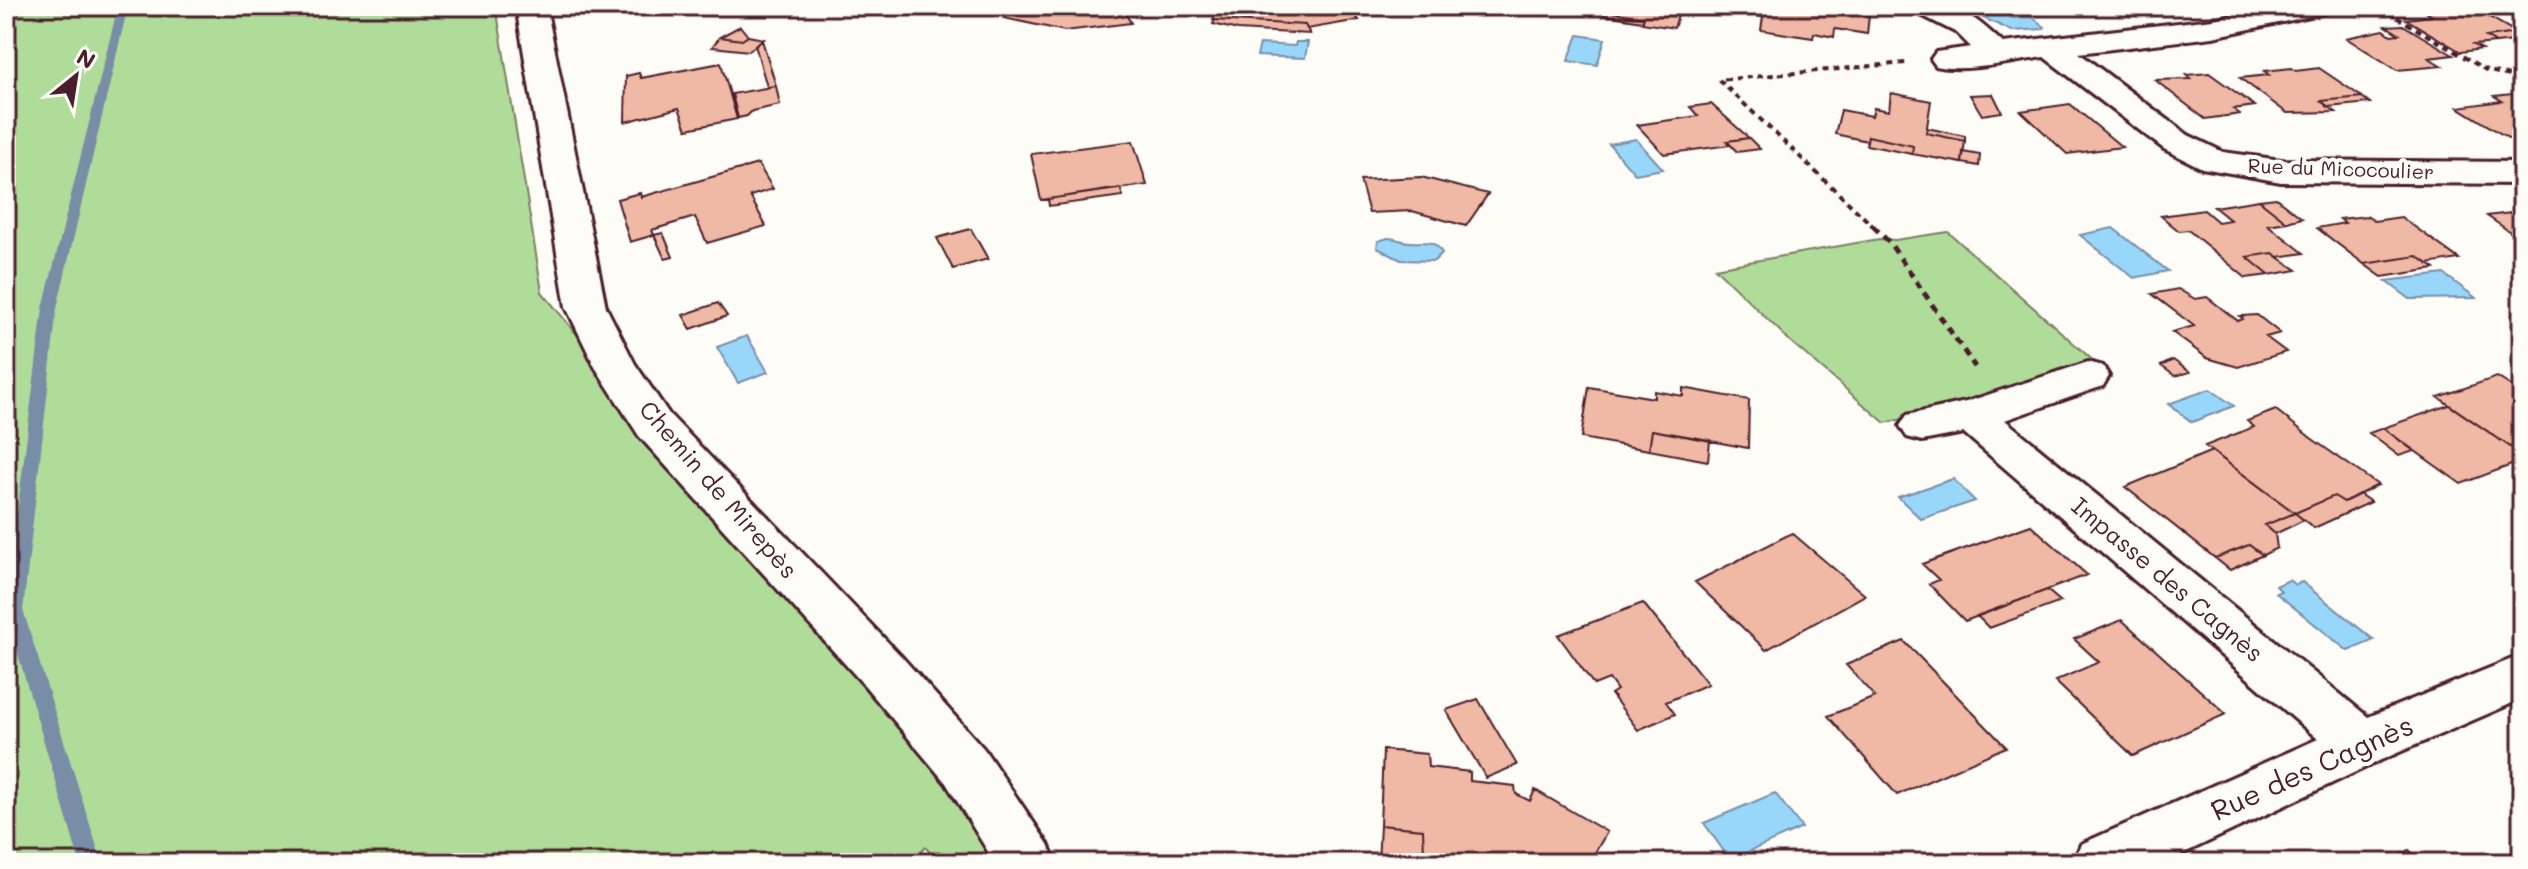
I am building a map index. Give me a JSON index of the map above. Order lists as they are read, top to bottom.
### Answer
{
  "streets": {
    "street": [
      "Rue du Micocoulier",
      "Chemin de Mirepès",
      "Impasse des Cagnès",
      "Rue des Cagnès"
    ]
  },
  "crossings": [
    ["Impasse des Cagnès", "Rue des Cagnès"]
  ],
  "north": "top right"
}
